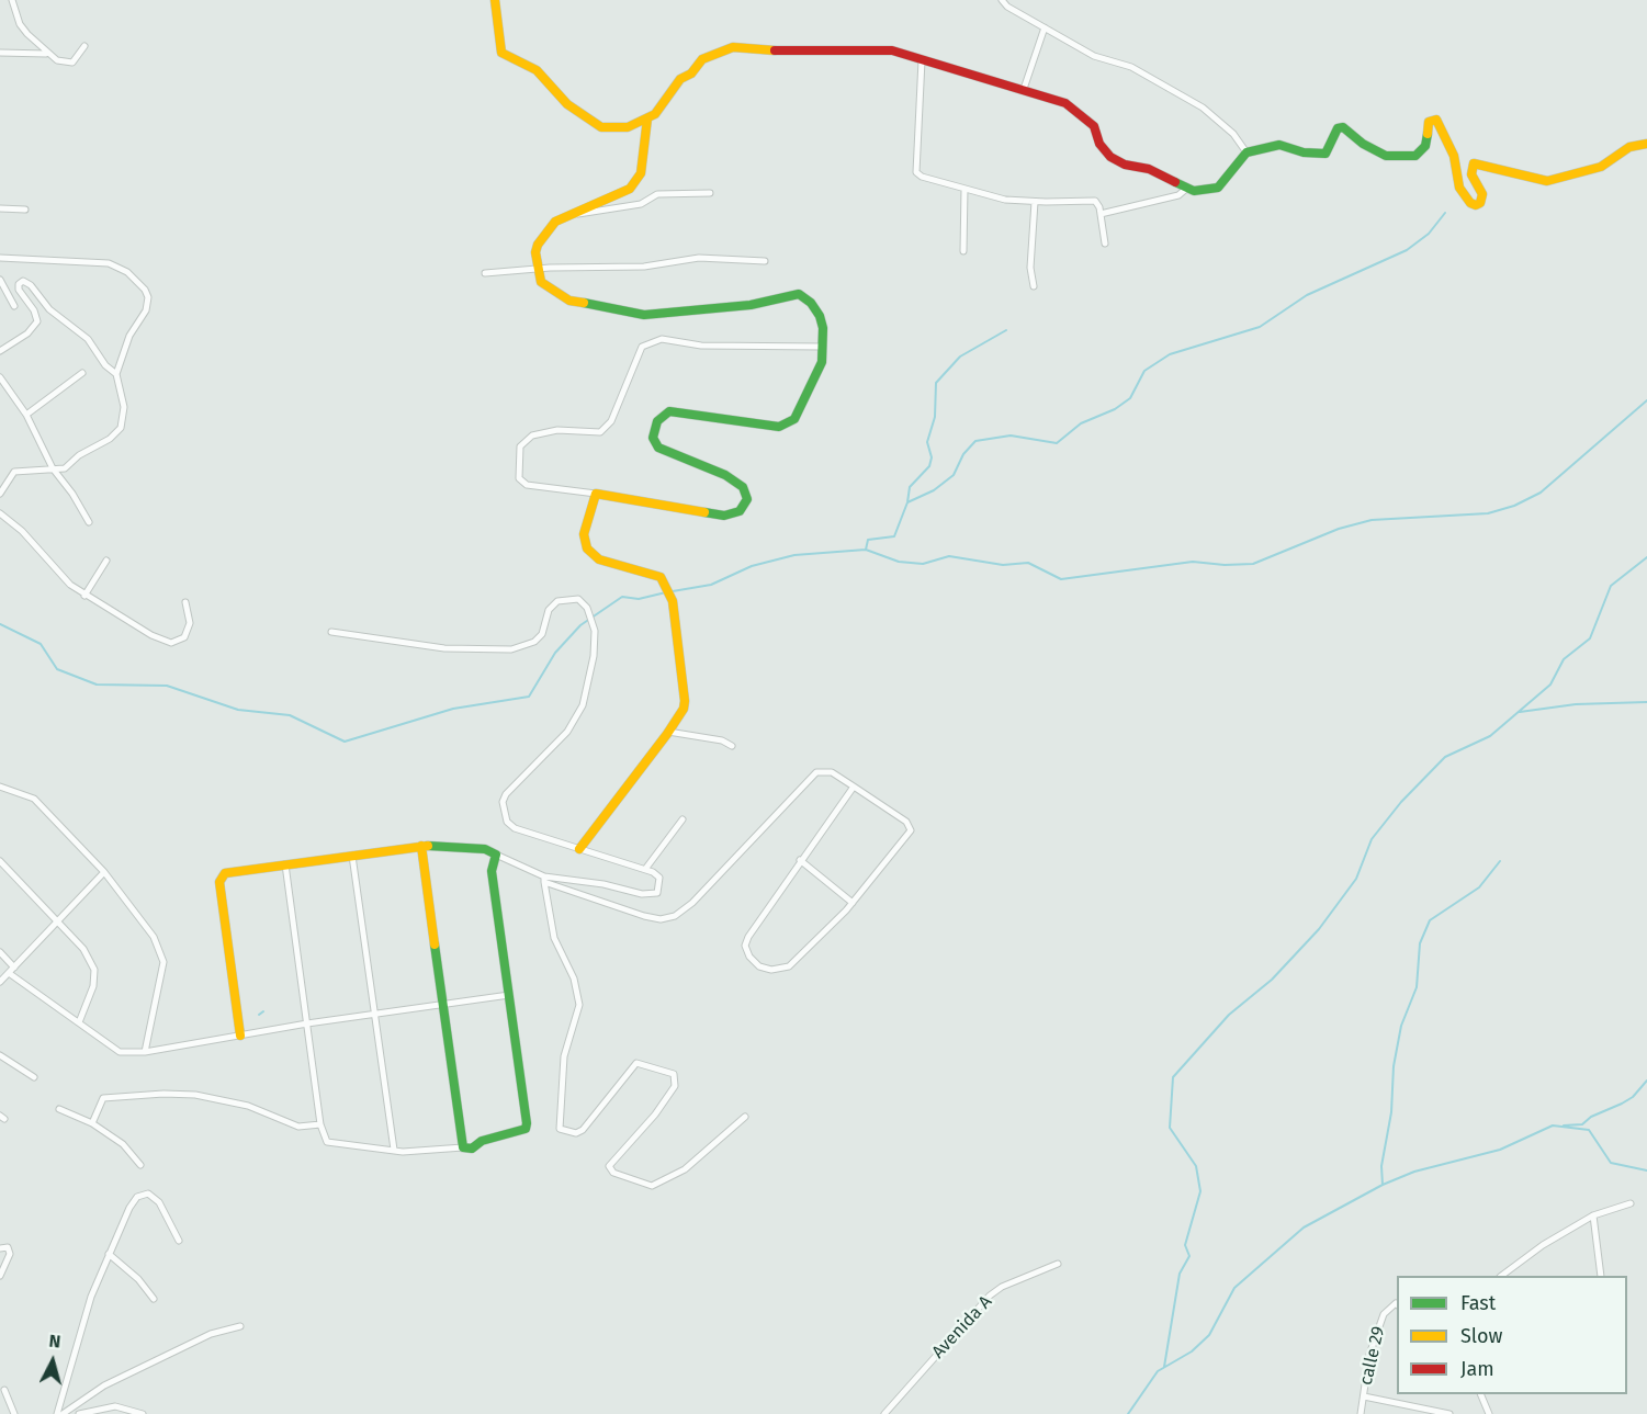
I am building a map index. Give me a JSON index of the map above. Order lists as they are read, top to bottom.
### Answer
{
  "streets": {
    "street": ["Avenida A", "calle 29"]
  },
  "legend": ["Fast", "Slow", "Jam"],
  "north": "top"
}
